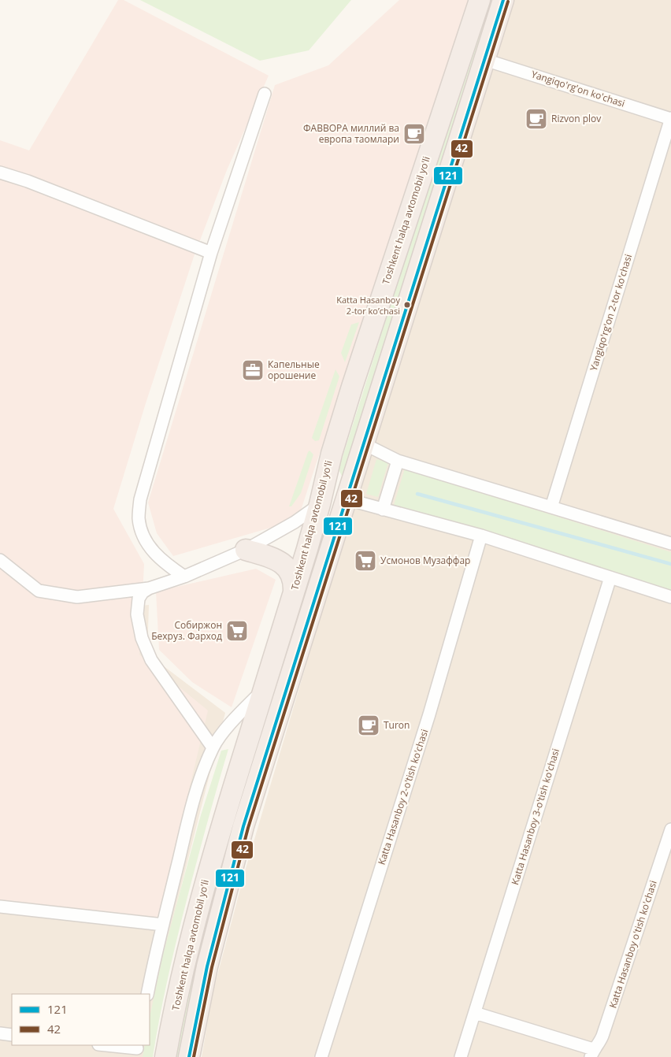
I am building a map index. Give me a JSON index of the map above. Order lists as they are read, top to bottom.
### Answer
{
  "streets": {
    "highway": ["Toshkent halqa avtomobil yo'li"],
    "street": [
      "Yangiqo'rg'on ko'chasi",
      "Yangiqo'rg'on 2-tor ko'chasi",
      "Katta Hasanboy 2-o'tish ko'chasi",
      "Katta Hasanboy 3-o'tish ko'chasi",
      "Katta Hasanboy o'tish ko'chasi"
    ]
  },
  "crossings": [
    ["Yangiqo'rg'on ko'chasi", "Yangiqo'rg'on 2-tor ko'chasi"]
  ],
  "places": {
    "cafe": ["Rizvon plov", "ФАВВОРА миллий ва европа таомлари", "Turon"],
    "other": ["Katta Hasanboy 2-tor ko’chasi"],
    "office": ["Капельные орошение"],
    "supermarket": ["Усмонов Музаффар", "Собиржон Бехруз. Фарход"]
  },
  "lines": ["transit line 121", "transit line 42"],
  "legend": ["121", "42"]
}
